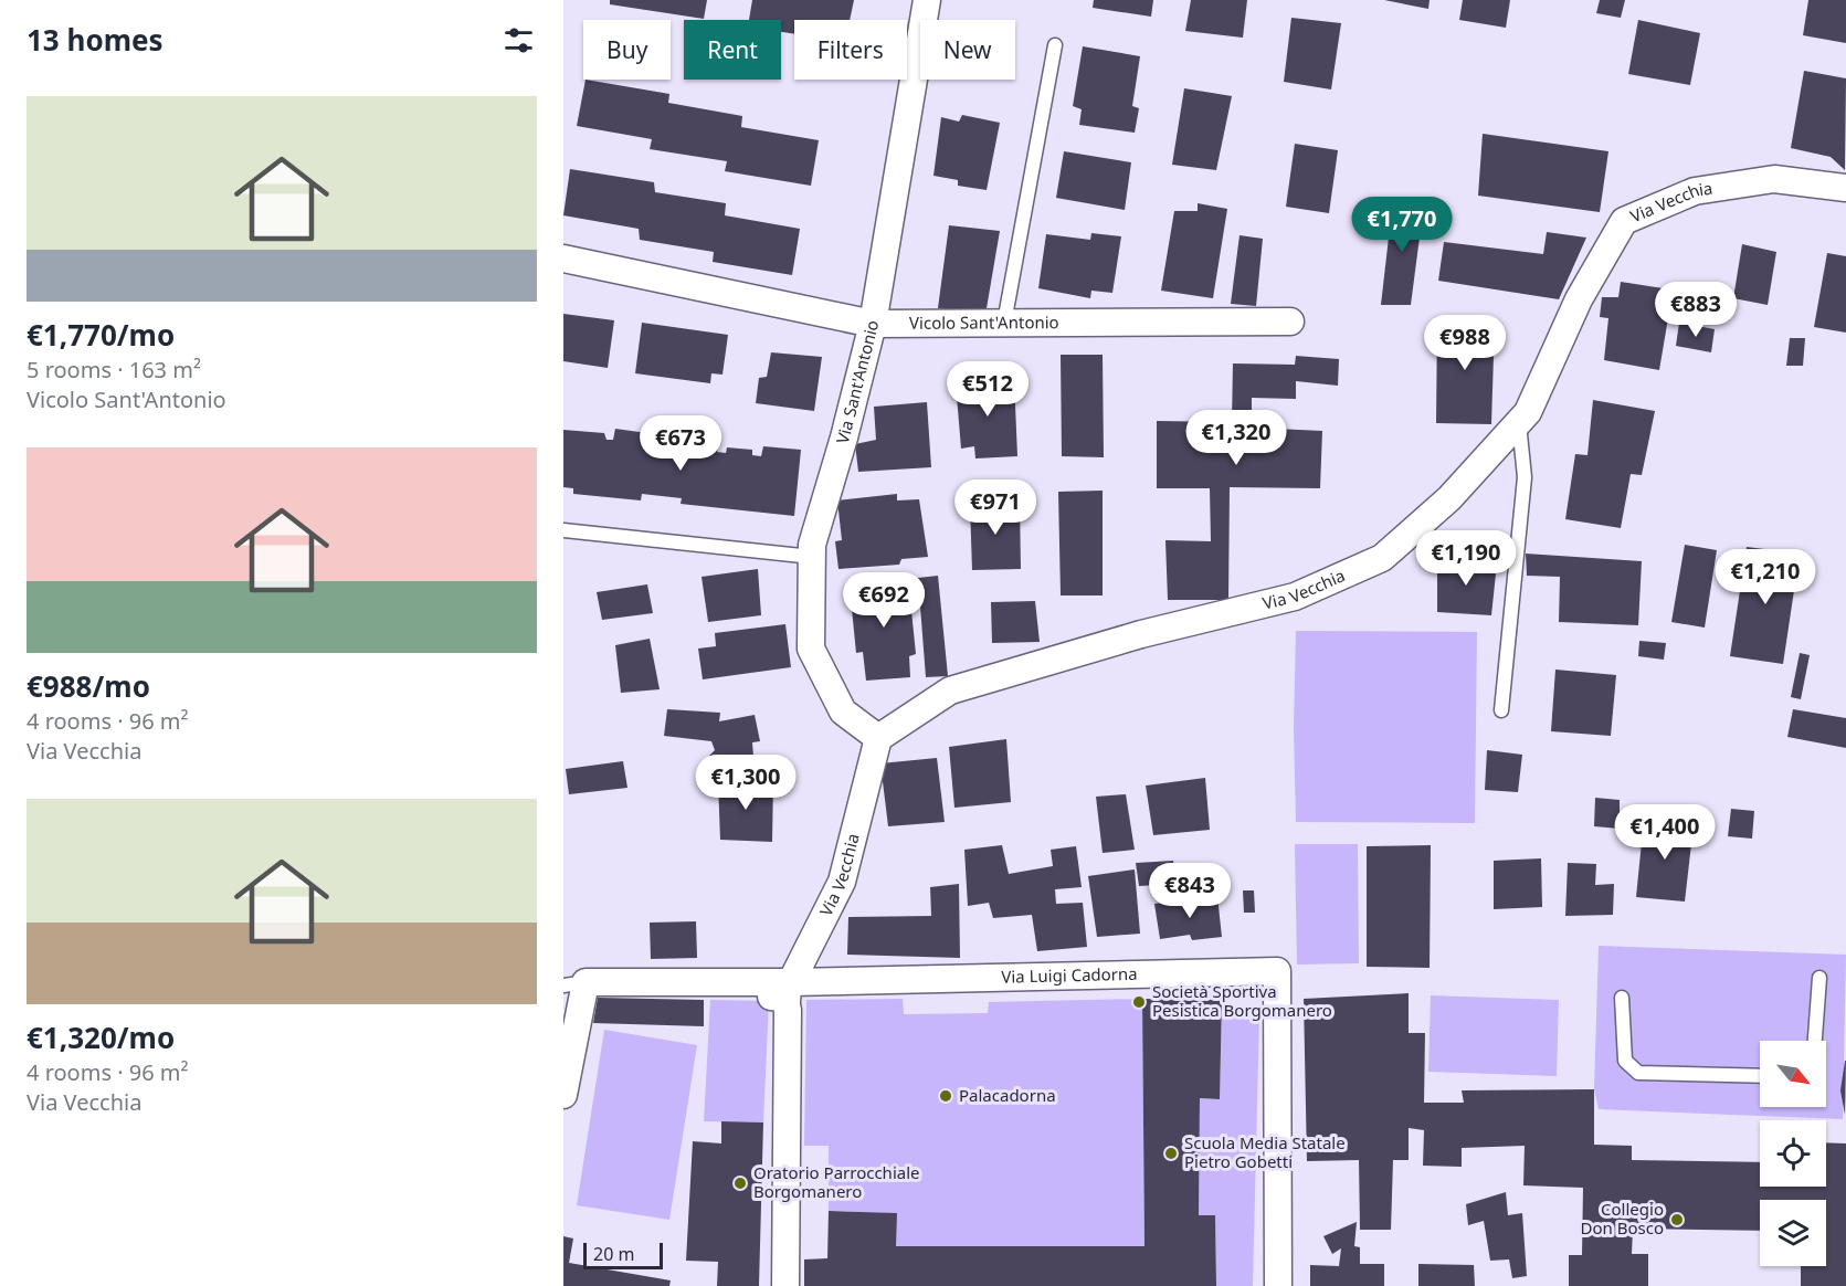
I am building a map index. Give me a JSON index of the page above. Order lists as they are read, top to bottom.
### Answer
{
  "streets": {
    "street": [
      "Via Vecchia",
      "Vicolo Sant'Antonio",
      "Via Sant'Antonio",
      "Via Luigi Cadorna"
    ]
  },
  "crossings": [
    ["Via Vecchia", "Via Sant'Antonio"],
    ["Via Vecchia", "Via Luigi Cadorna"],
    ["Vicolo Sant'Antonio", "Via Sant'Antonio"]
  ],
  "places": [
    "Società Sportiva Pesistica Borgomanero",
    "Palacadorna",
    "Scuola Media Statale Pietro Gobetti",
    "Oratorio Parrocchiale Borgomanero",
    "Collegio Don Bosco"
  ],
  "scale_bar": "20 m",
  "north": "bottom right",
  "page": {
    "heading": "13 homes",
    "chip": [
      "Buy",
      "Rent",
      "Filters",
      "New"
    ],
    "list": [
      {
        "name": "€1,770/mo",
        "note": "5 rooms · 163 m² · Vicolo Sant'Antonio"
      },
      {
        "name": "€988/mo",
        "note": "4 rooms · 96 m² · Via Vecchia"
      },
      {
        "name": "€1,320/mo",
        "note": "4 rooms · 96 m² · Via Vecchia"
      }
    ],
    "price": [
      "€1,770",
      "€883",
      "€988",
      "€512",
      "€1,320",
      "€673",
      "€971",
      "€1,190",
      "€1,210",
      "€692",
      "€1,300",
      "€1,400",
      "€843"
    ],
    "scale": "20 m"
  }
}
